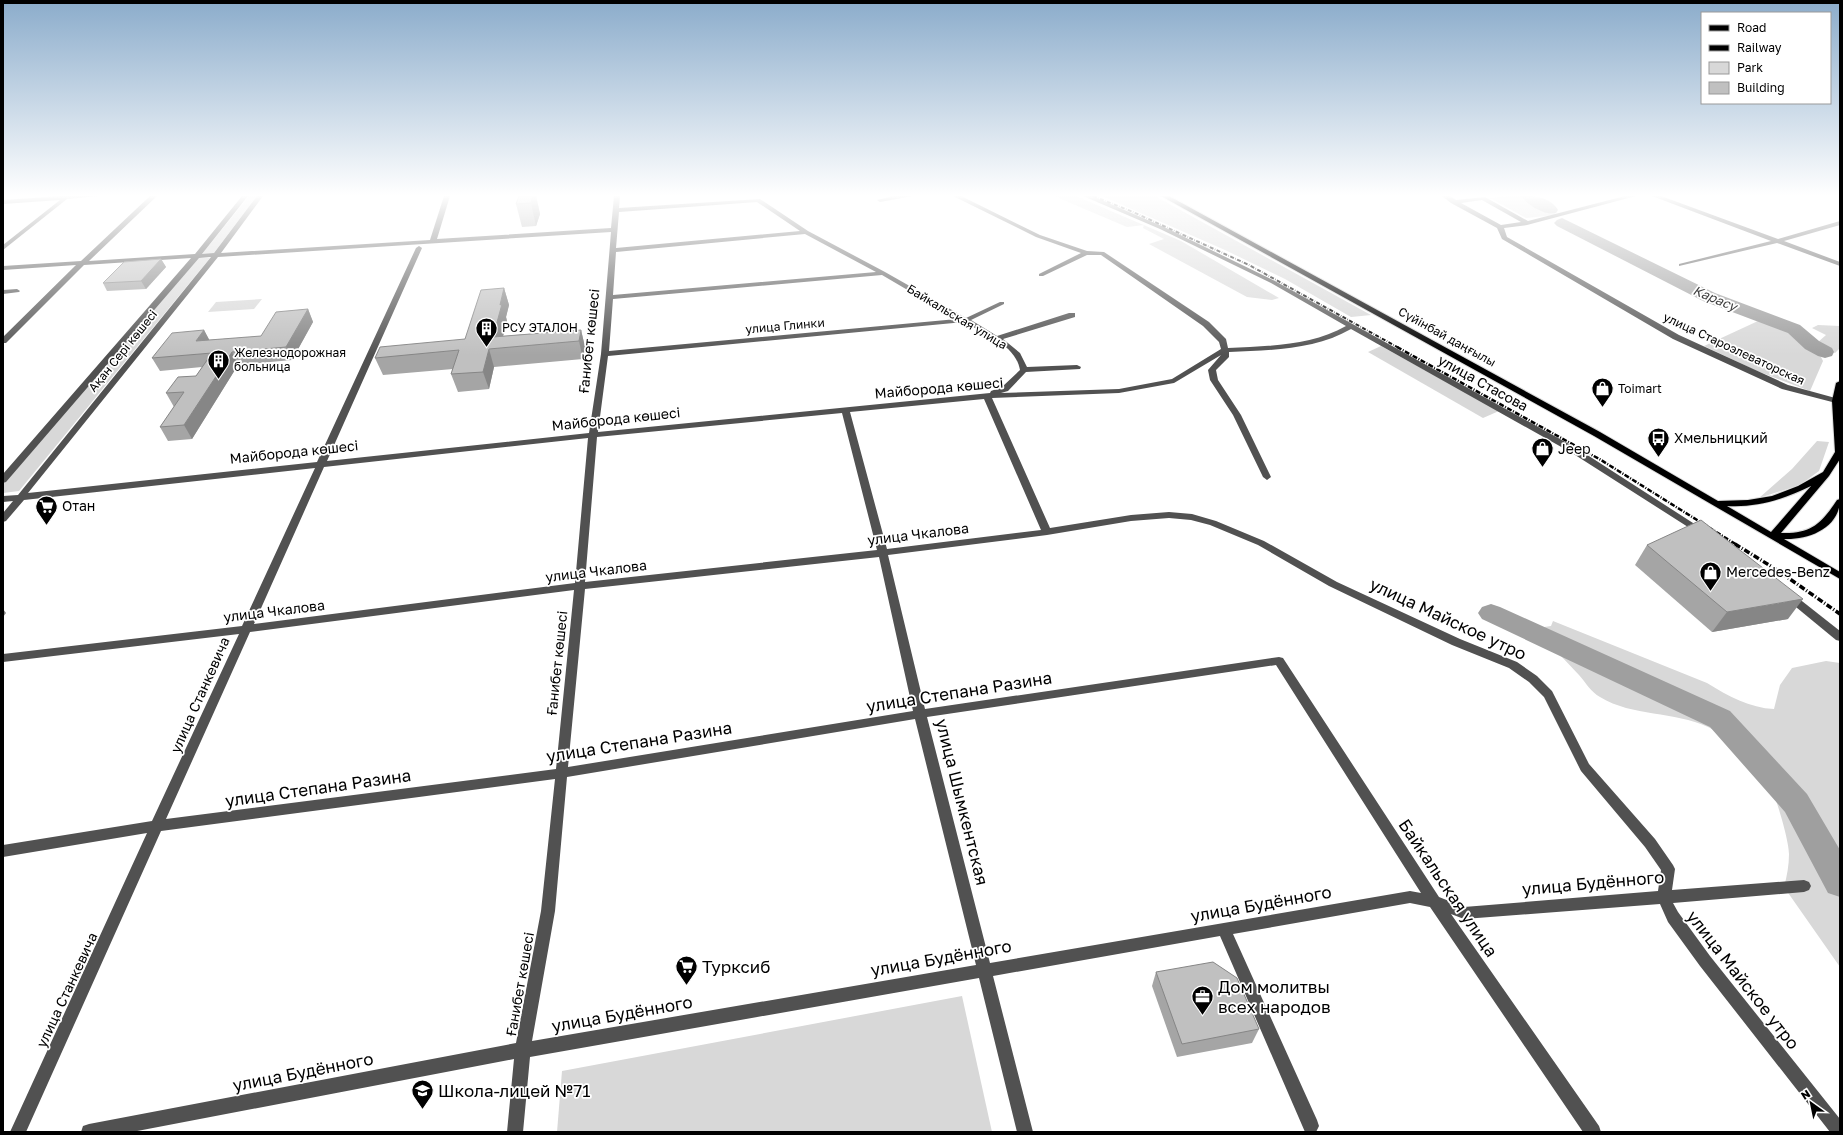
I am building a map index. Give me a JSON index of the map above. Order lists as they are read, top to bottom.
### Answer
{
  "streets": {
    "main road": ["Сүйінбай даңғылы"],
    "street": [
      "Байкальская улица",
      "улица Глинки",
      "Ғанибет көшесі",
      "улица Староэлеваторская",
      "Ақан Сері көшесі",
      "улица Стасова",
      "Майборода көшесі",
      "улица Чкалова",
      "улица Майское утро",
      "улица Степана Разина",
      "улица Станкевича",
      "улица Шымкентская",
      "улица Будённого"
    ]
  },
  "crossings": [
    ["Байкальская улица", "улица Глинки"],
    ["Байкальская улица", "улица Степана Разина"],
    ["Байкальская улица", "улица Будённого"],
    ["улица Глинки", "Ғанибет көшесі"],
    ["Ғанибет көшесі", "Майборода көшесі"],
    ["Ғанибет көшесі", "улица Чкалова"],
    ["Ғанибет көшесі", "улица Степана Разина"],
    ["Ғанибет көшесі", "улица Будённого"],
    ["Ақан Сері көшесі", "Майборода көшесі"],
    ["Майборода көшесі", "улица Станкевича"],
    ["Майборода көшесі", "улица Шымкентская"],
    ["улица Чкалова", "улица Майское утро"],
    ["улица Чкалова", "улица Станкевича"],
    ["улица Чкалова", "улица Шымкентская"],
    ["улица Майское утро", "улица Будённого"],
    ["улица Степана Разина", "улица Станкевича"],
    ["улица Степана Разина", "улица Шымкентская"],
    ["улица Шымкентская", "улица Будённого"]
  ],
  "water": ["Карасу"],
  "places": {
    "building": ["РСУ ЭТАЛОН", "Железнодорожная больница"],
    "shop": ["Toimart", "Jeep", "Mercedes-Benz"],
    "bus stop": ["Хмельницкий"],
    "supermarket": ["Отан", "Турксиб"],
    "office": ["Дом молитвы всех народов"],
    "school or university": ["Школа-лицей №71"]
  },
  "legend": [
    "Road",
    "Railway",
    "Park",
    "Building"
  ],
  "north": "top left"
}
